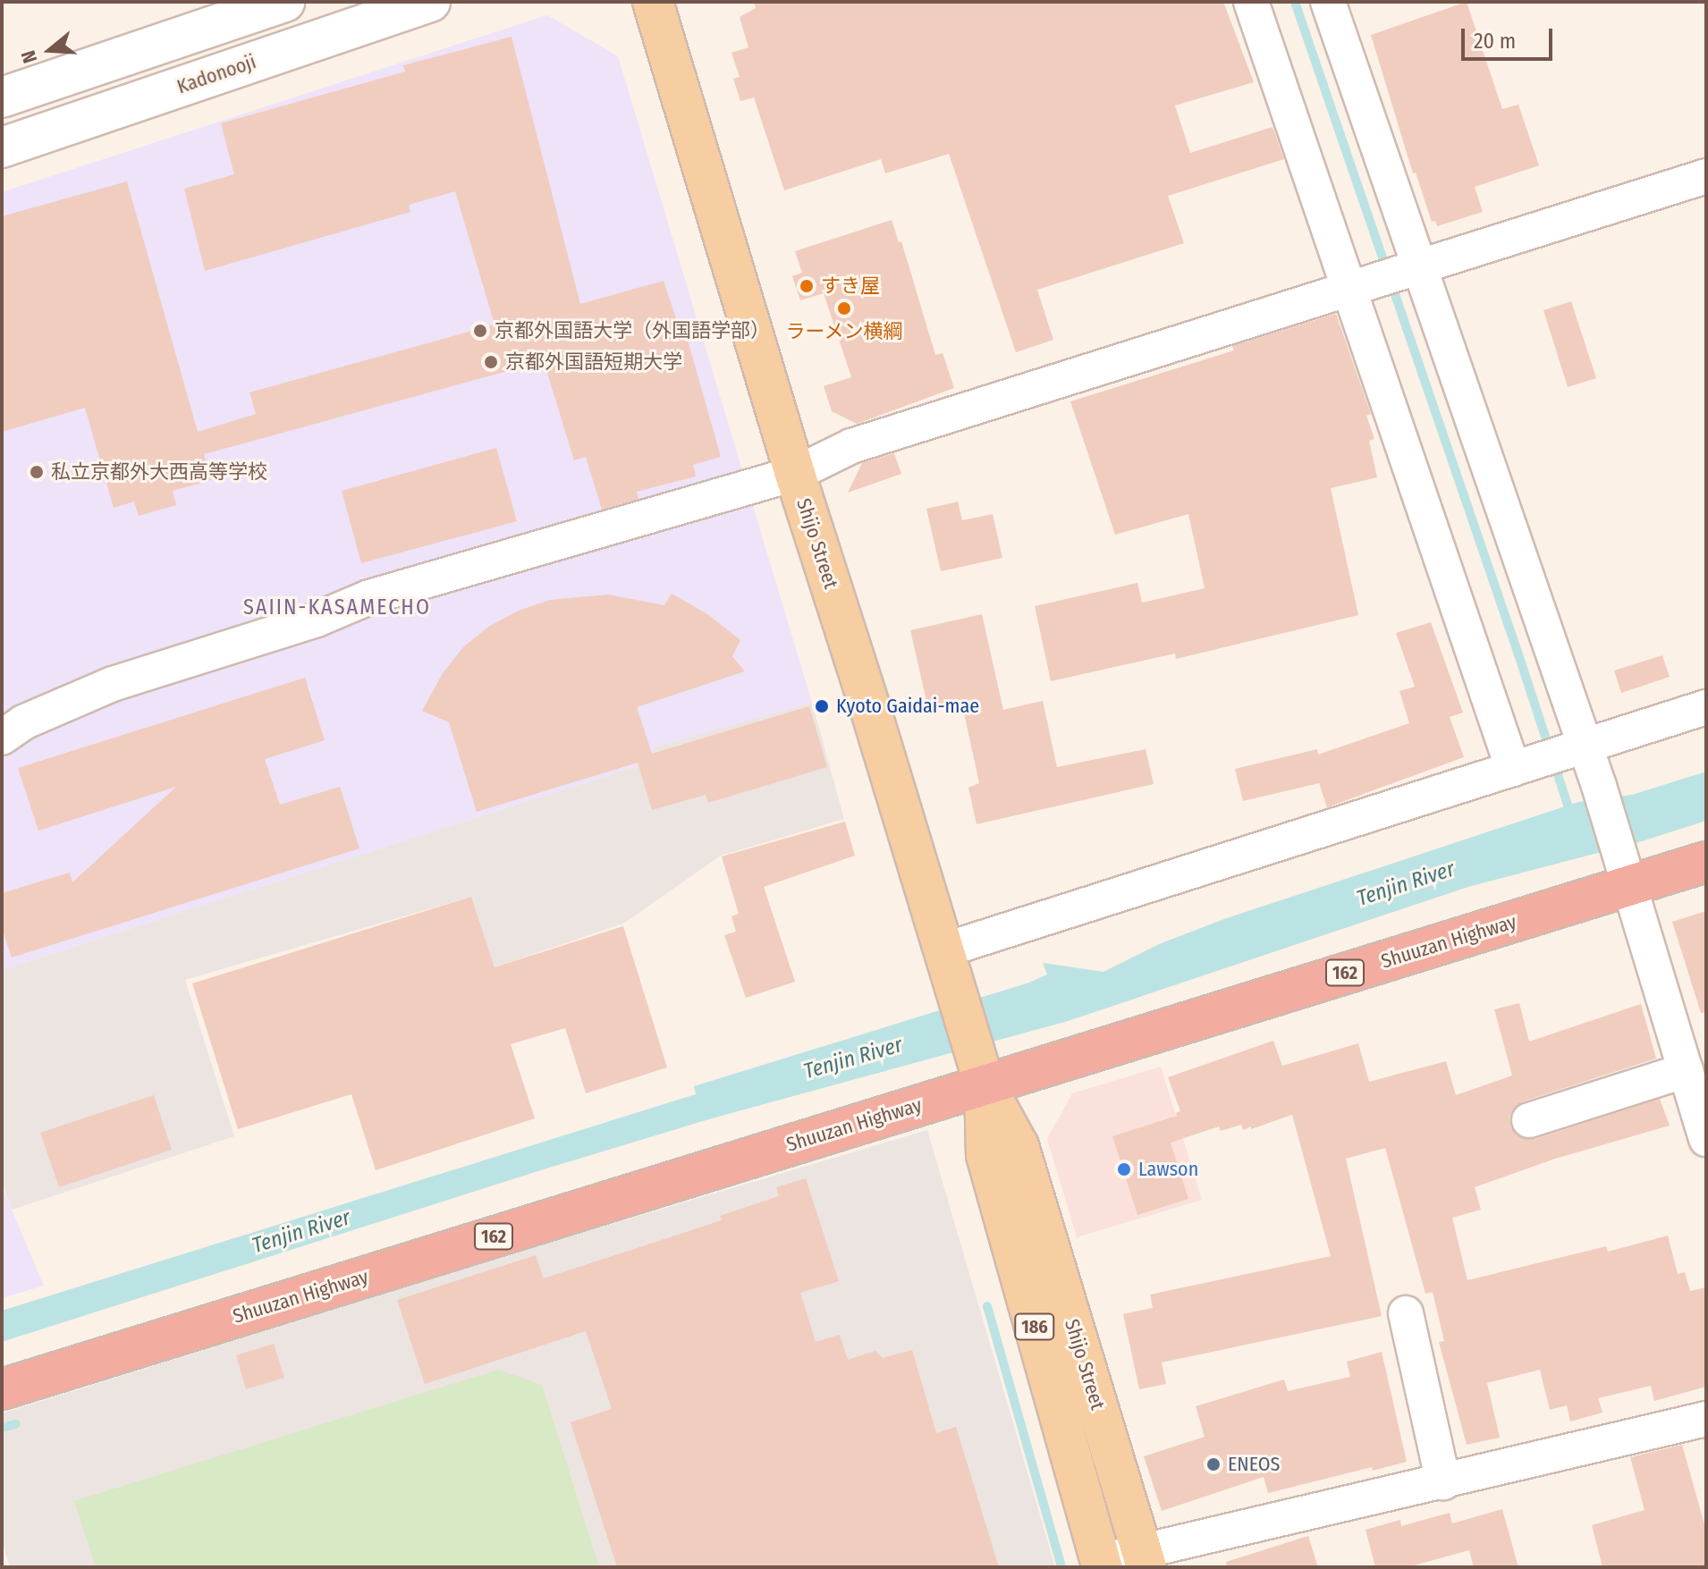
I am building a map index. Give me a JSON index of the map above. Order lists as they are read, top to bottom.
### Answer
{
  "streets": {
    "highway": ["Shuuzan Highway", "162"],
    "main road": ["Shijo Street", "186"],
    "street": ["Kadonooji"]
  },
  "crossings": [
    ["Shijo Street", "Shuuzan Highway"]
  ],
  "districts": ["SAIIN-KASAMECHO"],
  "water": ["Tenjin River"],
  "places": [
    "すき屋",
    "ラーメン横綱",
    "京都外国語大学（外国語学部）",
    "京都外国語短期大学",
    "私立京都外大西高等学校",
    "Kyoto Gaidai-mae",
    "Lawson",
    "ENEOS"
  ],
  "scale_bar": "20 m",
  "north": "left"
}
